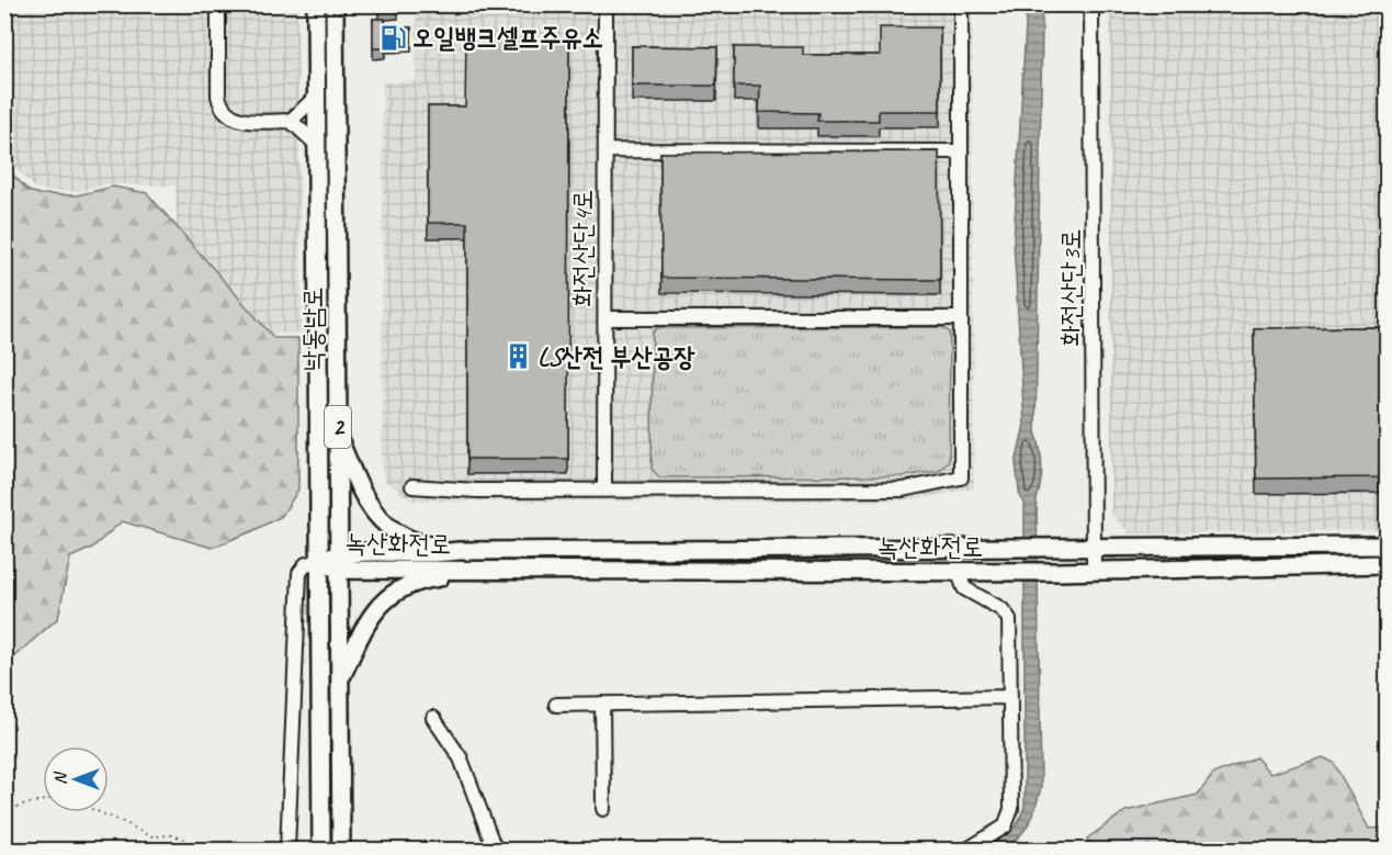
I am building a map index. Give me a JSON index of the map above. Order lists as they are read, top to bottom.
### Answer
{
  "streets": {
    "main road": ["낙동남로", "2", "녹산화전로"],
    "street": ["화전산단4로", "화전산단3로"]
  },
  "crossings": [
    ["화전산단3로", "녹산화전로"],
    ["낙동남로", "녹산화전로"]
  ],
  "places": {
    "fuel station": ["오일뱅크셀프주유소"],
    "building": ["LS산전 부산공장"]
  },
  "north": "left"
}
